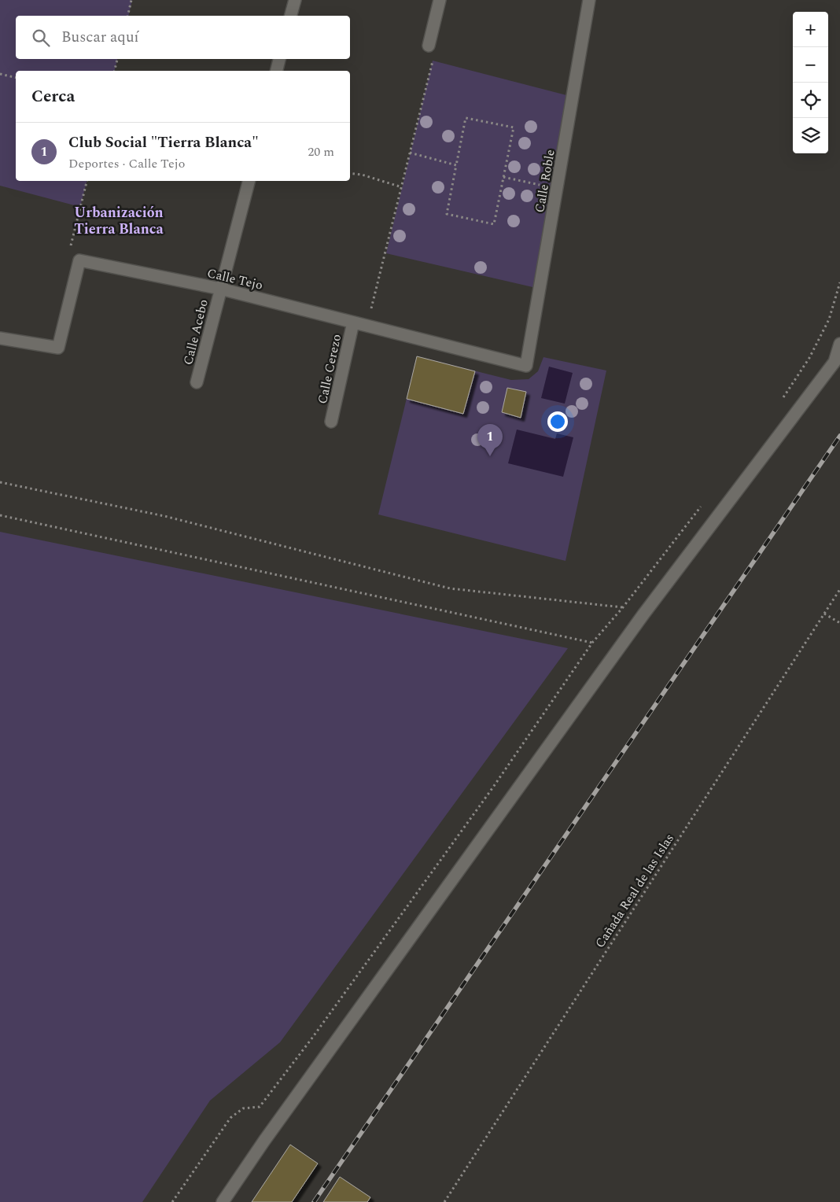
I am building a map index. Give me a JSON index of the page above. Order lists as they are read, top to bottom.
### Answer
{
  "streets": {
    "street": [
      "Calle Roble",
      "Calle Tejo",
      "Calle Acebo",
      "Calle Cerezo"
    ],
    "path": ["Cañada Real de las Islas"]
  },
  "crossings": [
    ["Calle Roble", "Calle Tejo"],
    ["Calle Tejo", "Calle Acebo"],
    ["Calle Tejo", "Calle Cerezo"]
  ],
  "districts": ["Urbanización Tierra Blanca"],
  "page": {
    "map_buttons": ["+", "−"],
    "search": "Buscar aquí",
    "heading": "Cerca",
    "list": [
      {
        "mark": "1",
        "name": "Club Social \"Tierra Blanca\"",
        "note": "Deportes · Calle Tejo",
        "value": "20 m"
      }
    ],
    "pins": "1"
  }
}
